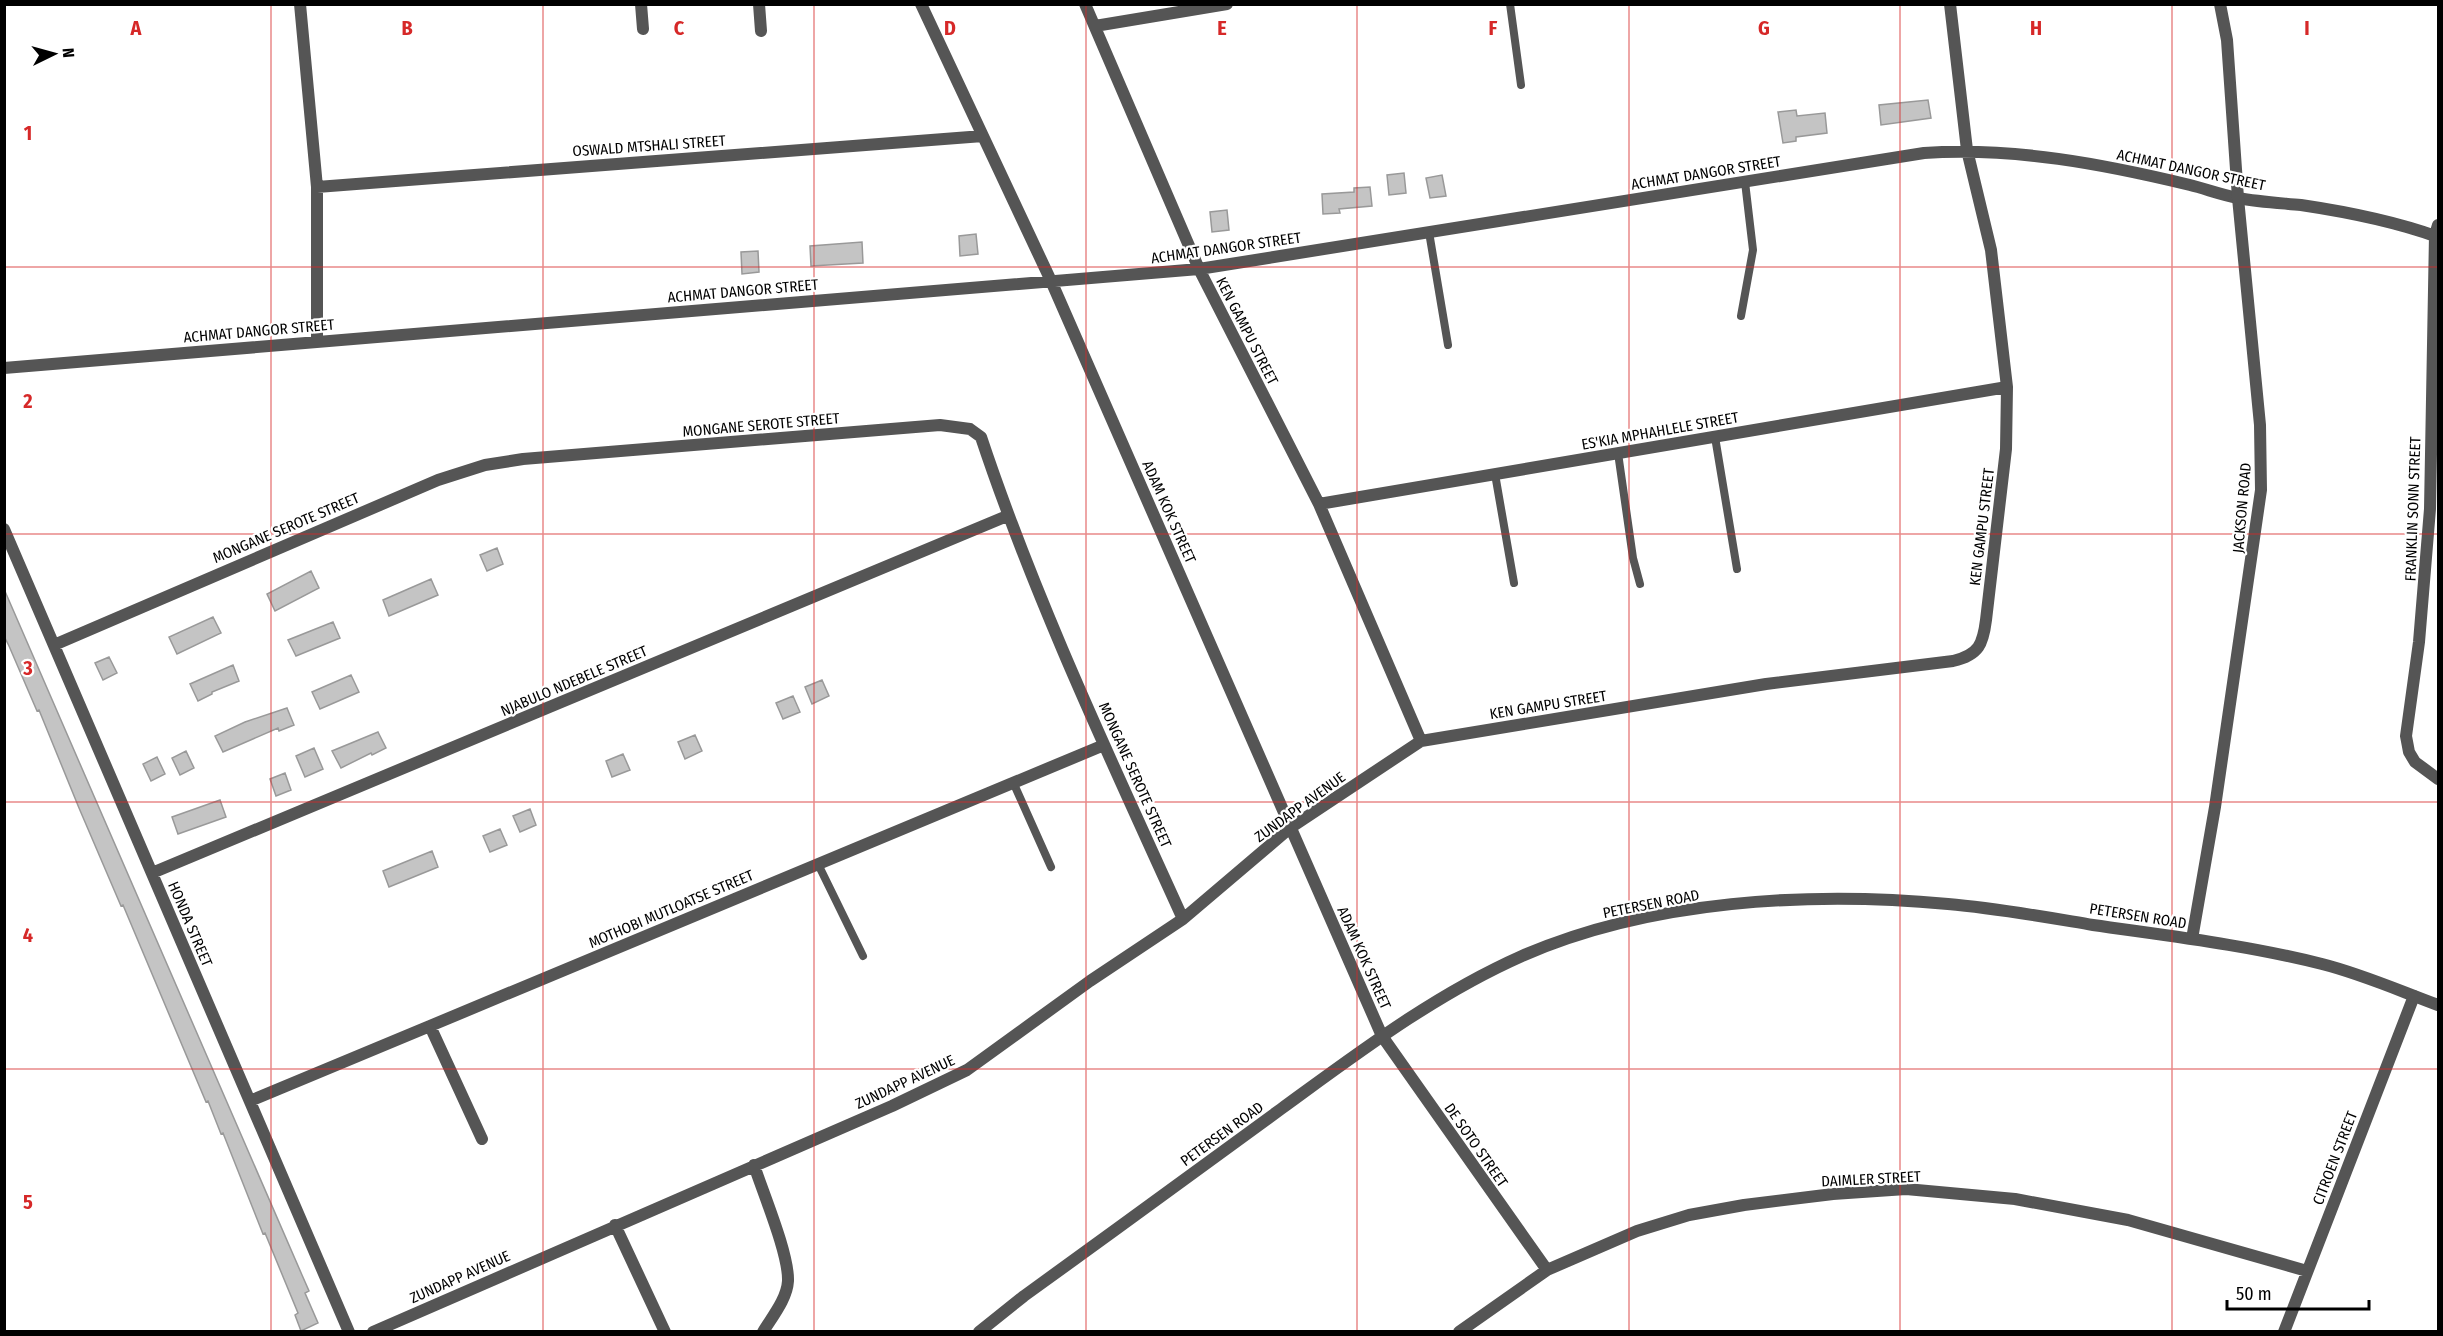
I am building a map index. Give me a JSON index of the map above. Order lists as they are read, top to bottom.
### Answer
{
  "streets": {
    "street": [
      "OSWALD MTSHALI STREET",
      "ACHMAT DANGOR STREET",
      "KEN GAMPU STREET",
      "MONGANE SEROTE STREET",
      "ES'KIA MPHAHLELE STREET",
      "JACKSON ROAD",
      "FRANKLIN SONN STREET",
      "ADAM KOK STREET",
      "NJABULO NDEBELE STREET",
      "ZUNDAPP AVENUE",
      "PETERSEN ROAD",
      "MOTHOBI MUTLOATSE STREET",
      "HONDA STREET",
      "DE SOTO STREET",
      "CITROEN STREET",
      "DAIMLER STREET"
    ]
  },
  "crossings": [
    ["OSWALD MTSHALI STREET", "ADAM KOK STREET"],
    ["ACHMAT DANGOR STREET", "KEN GAMPU STREET"],
    ["ACHMAT DANGOR STREET", "JACKSON ROAD"],
    ["ACHMAT DANGOR STREET", "FRANKLIN SONN STREET"],
    ["ACHMAT DANGOR STREET", "ADAM KOK STREET"],
    ["KEN GAMPU STREET", "ES'KIA MPHAHLELE STREET"],
    ["KEN GAMPU STREET", "ZUNDAPP AVENUE"],
    ["MONGANE SEROTE STREET", "NJABULO NDEBELE STREET"],
    ["MONGANE SEROTE STREET", "ZUNDAPP AVENUE"],
    ["MONGANE SEROTE STREET", "MOTHOBI MUTLOATSE STREET"],
    ["MONGANE SEROTE STREET", "HONDA STREET"],
    ["JACKSON ROAD", "PETERSEN ROAD"],
    ["ADAM KOK STREET", "ZUNDAPP AVENUE"],
    ["ADAM KOK STREET", "PETERSEN ROAD"],
    ["ADAM KOK STREET", "DE SOTO STREET"],
    ["NJABULO NDEBELE STREET", "HONDA STREET"],
    ["PETERSEN ROAD", "DE SOTO STREET"],
    ["PETERSEN ROAD", "CITROEN STREET"],
    ["MOTHOBI MUTLOATSE STREET", "HONDA STREET"],
    ["DE SOTO STREET", "DAIMLER STREET"],
    ["CITROEN STREET", "DAIMLER STREET"]
  ],
  "scale_bar": "50 m",
  "north": "right",
  "grid": {
    "columns": [
      "A",
      "B",
      "C",
      "D",
      "E",
      "F",
      "G",
      "H",
      "I"
    ],
    "rows": [
      "1",
      "2",
      "3",
      "4",
      "5"
    ]
  }
}
